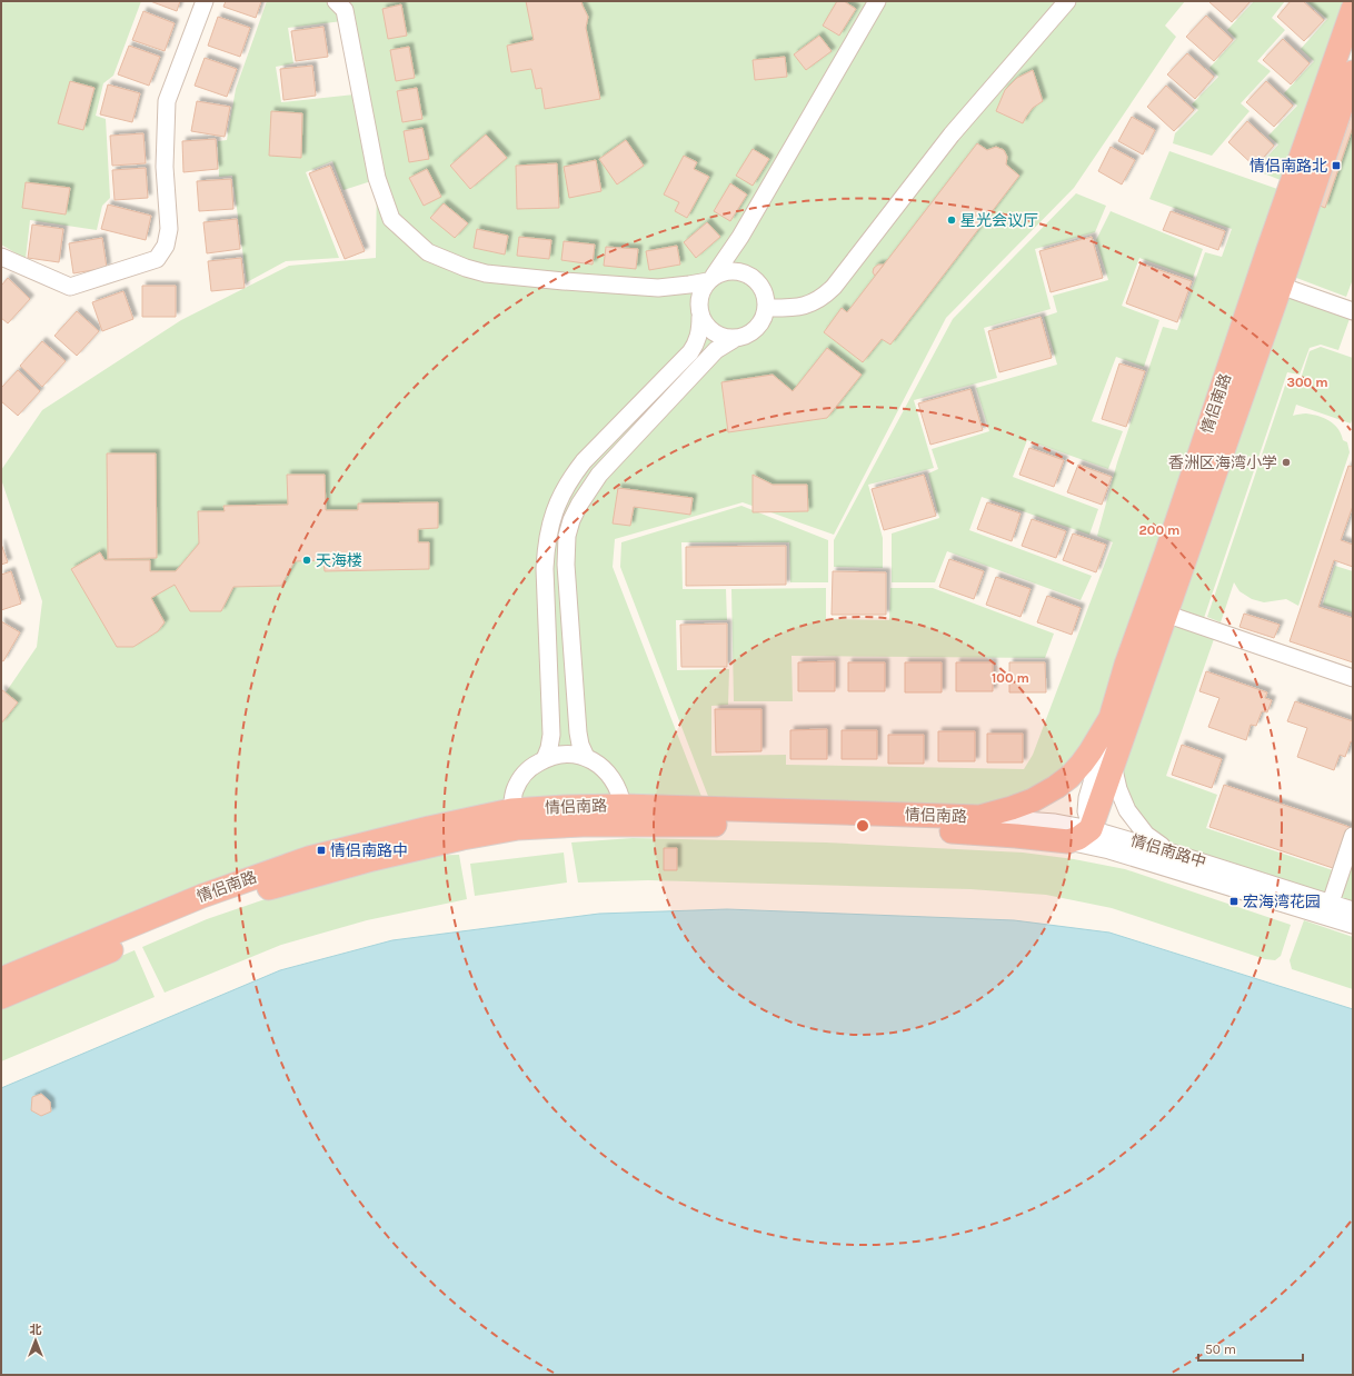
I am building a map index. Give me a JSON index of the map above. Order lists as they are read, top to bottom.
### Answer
{
  "streets": {
    "highway": ["情侣南路"],
    "street": ["情侣南路中"]
  },
  "crossings": [
    ["情侣南路", "情侣南路中"]
  ],
  "places": {
    "transit": ["情侣南路北", "情侣南路中", "宏海湾花园"],
    "other": ["星光会议厅", "香洲区海湾小学", "天海楼"]
  },
  "scale_bar": "50 m",
  "north": "top",
  "rings": ["300 m", "200 m", "100 m"]
}
